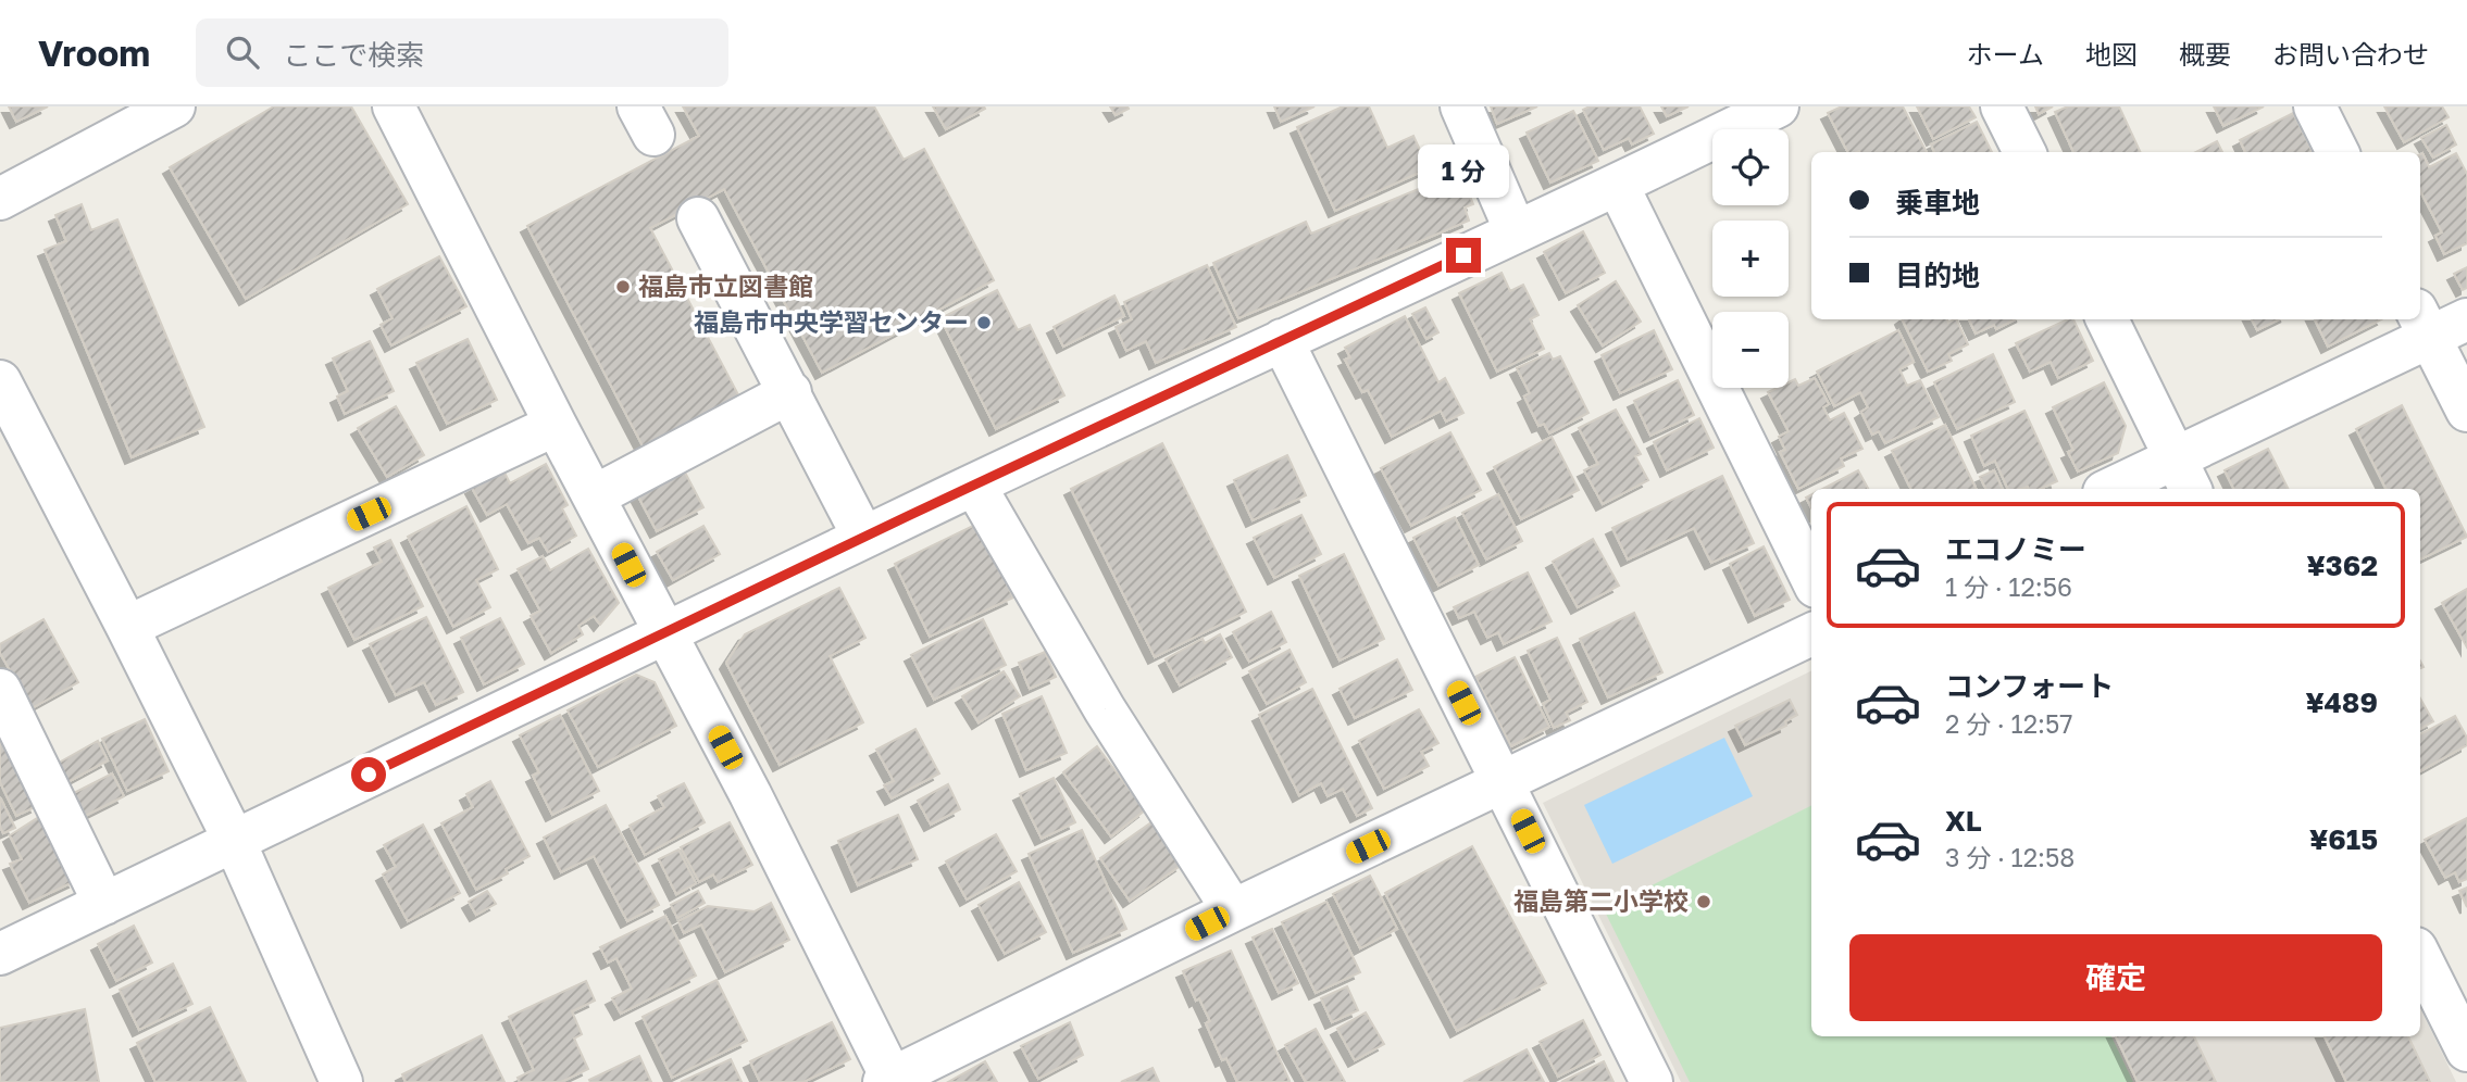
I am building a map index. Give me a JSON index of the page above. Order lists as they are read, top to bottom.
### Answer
{
  "places": ["福島市立図書館", "福島市中央学習センター", "福島第二小学校"],
  "page": {
    "header": "Vroom",
    "search": "ここで検索",
    "nav": [
      "ホーム",
      "地図",
      "概要",
      "お問い合わせ"
    ],
    "map_buttons": ["+", "−"],
    "bubble": "1 分",
    "banner": ["乗車地", "目的地"],
    "list": [
      {
        "name": "エコノミー",
        "note": "1 分 · 12:56",
        "value": "¥362"
      },
      {
        "name": "コンフォート",
        "note": "2 分 · 12:57",
        "value": "¥489"
      },
      {
        "name": "XL",
        "note": "3 分 · 12:58",
        "value": "¥615"
      }
    ],
    "buttons": "確定"
  }
}
